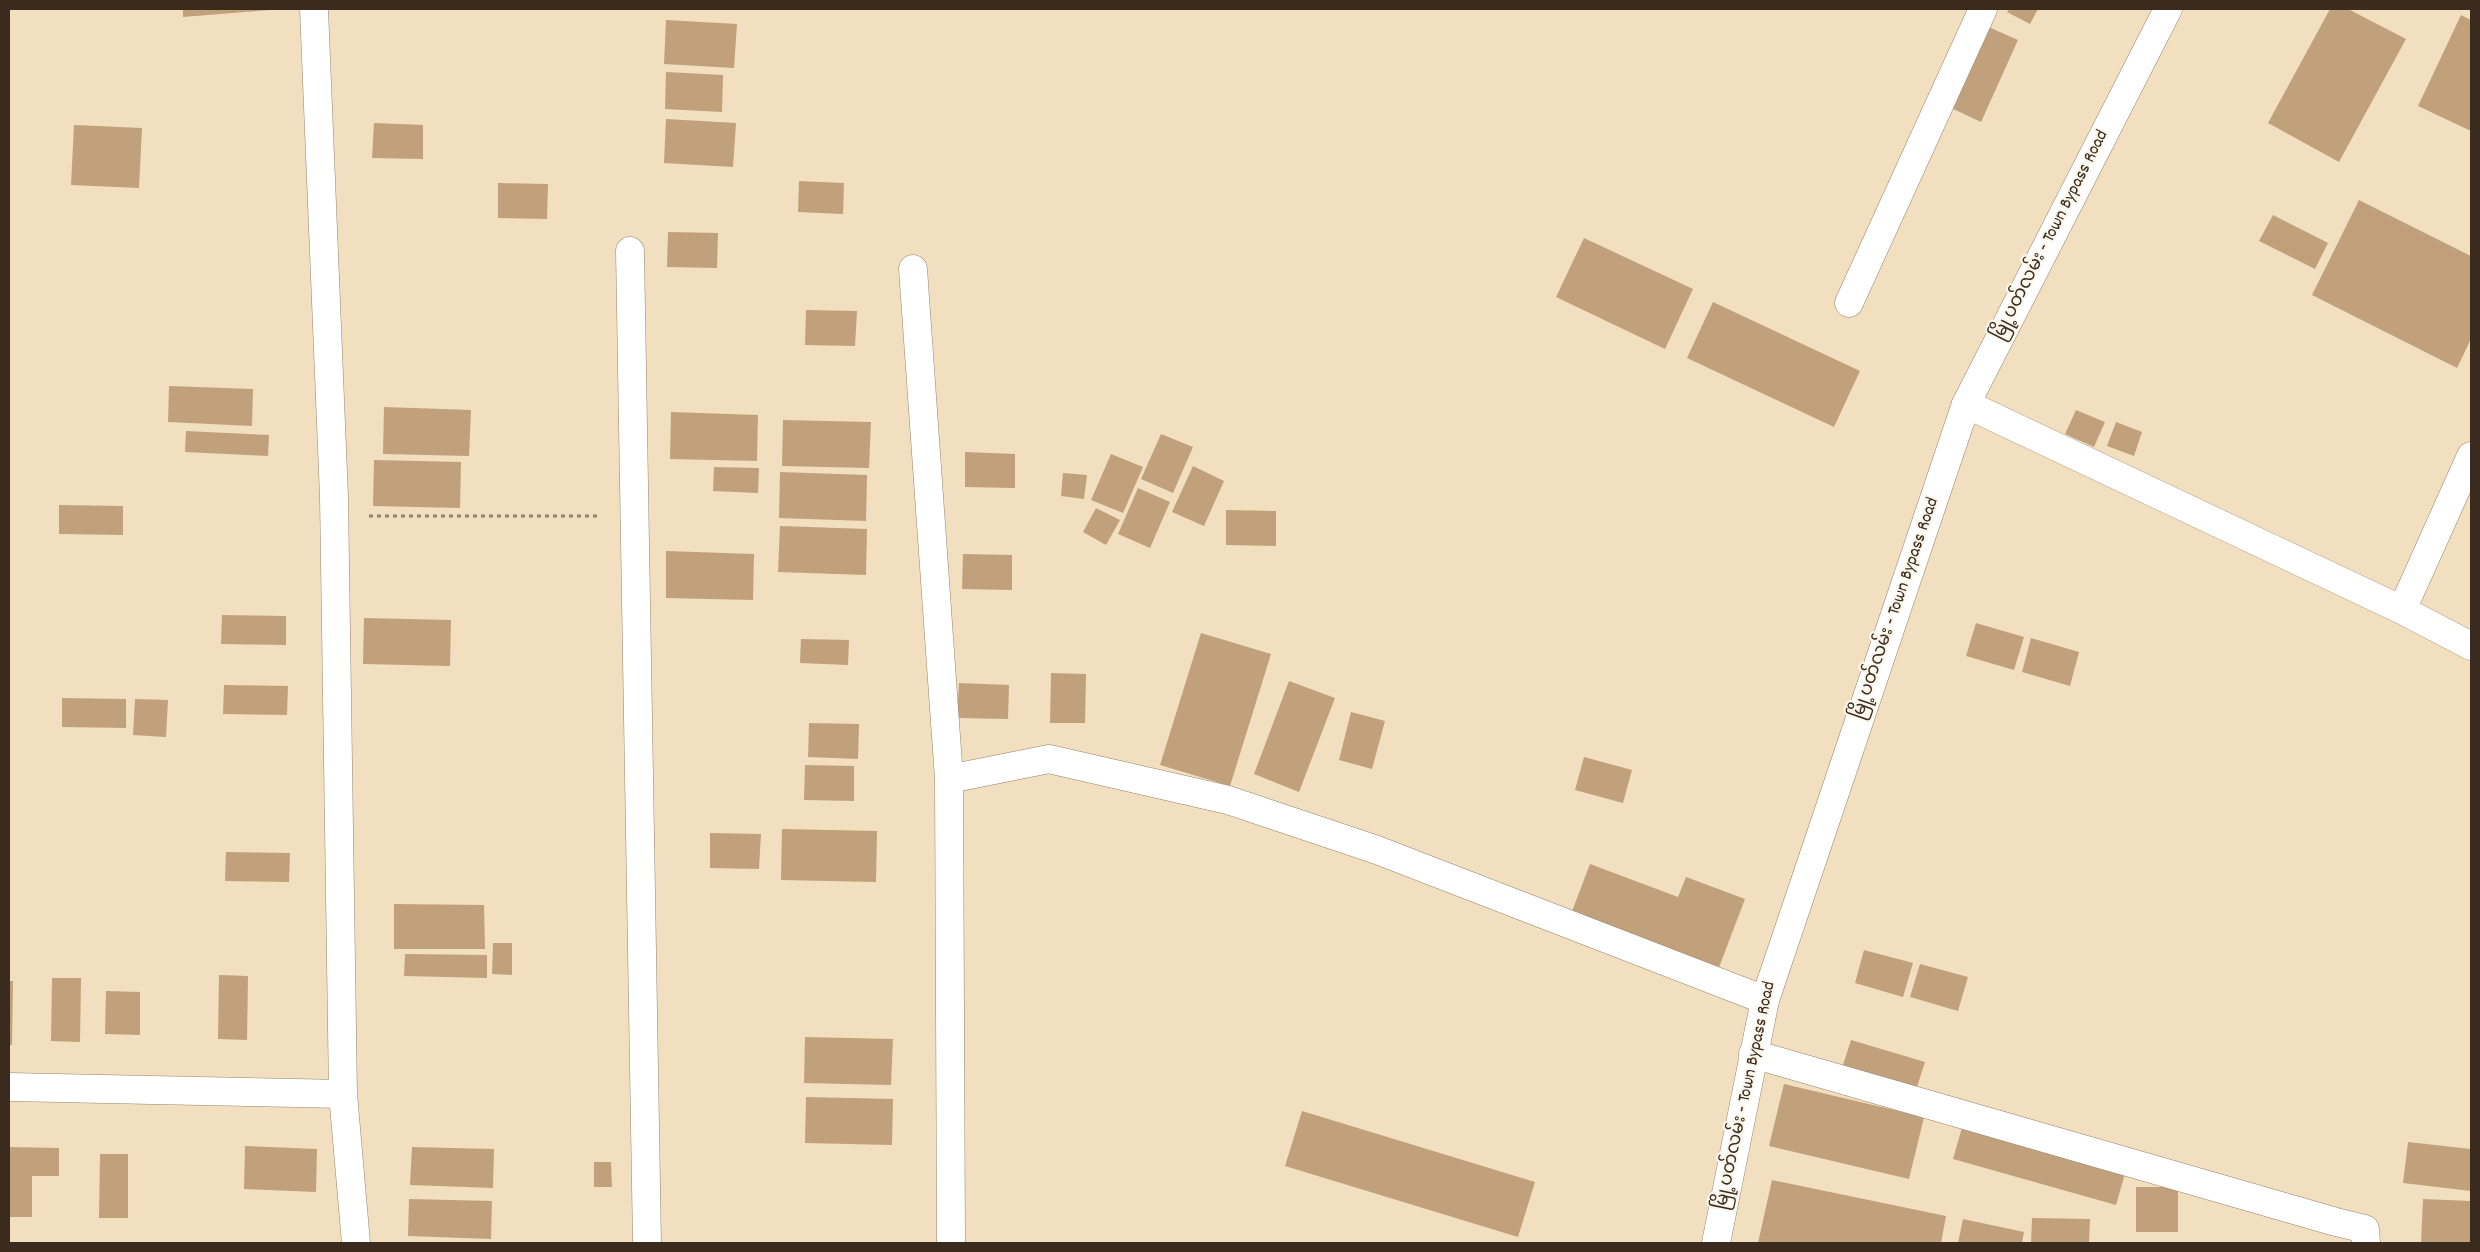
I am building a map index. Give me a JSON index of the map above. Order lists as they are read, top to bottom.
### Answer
{
  "streets": {
    "street": ["မြို့ပတ်လမ်း - Town Bypass Road"]
  }
}
